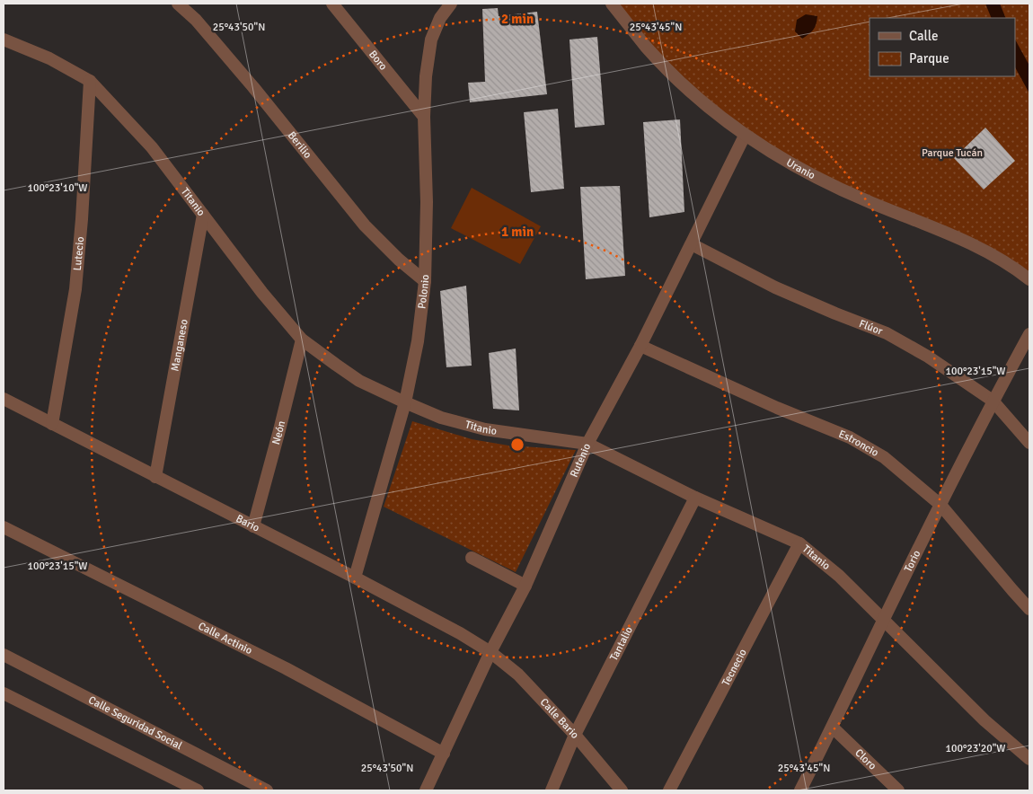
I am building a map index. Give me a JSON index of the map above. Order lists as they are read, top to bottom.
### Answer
{
  "streets": {
    "street": [
      "Boro",
      "Berilio",
      "Uranio",
      "Titanio",
      "Lutecio",
      "Polonio",
      "Flúor",
      "Manganeso",
      "Neón",
      "Estroncio",
      "Rutenio",
      "Bario",
      "Torio",
      "Calle Actinio",
      "Tantalio",
      "Tecnecio",
      "Calle Bario",
      "Calle Seguridad Social",
      "Cloro"
    ]
  },
  "crossings": [
    ["Boro", "Polonio"],
    ["Berilio", "Polonio"],
    ["Uranio", "Rutenio"],
    ["Titanio", "Lutecio"],
    ["Titanio", "Polonio"],
    ["Titanio", "Manganeso"],
    ["Titanio", "Neón"],
    ["Titanio", "Rutenio"],
    ["Titanio", "Torio"],
    ["Titanio", "Tantalio"],
    ["Titanio", "Tecnecio"],
    ["Lutecio", "Bario"],
    ["Polonio", "Bario"],
    ["Flúor", "Rutenio"],
    ["Flúor", "Torio"],
    ["Manganeso", "Bario"],
    ["Neón", "Bario"],
    ["Estroncio", "Rutenio"],
    ["Estroncio", "Torio"],
    ["Rutenio", "Bario"],
    ["Rutenio", "Calle Actinio"],
    ["Rutenio", "Calle Bario"],
    ["Bario", "Calle Bario"],
    ["Torio", "Cloro"],
    ["Tantalio", "Calle Bario"]
  ],
  "parks": ["Parque Tucán"],
  "legend": ["Calle", "Parque"],
  "coordinates": [
    "25°43'50\"N",
    "25°43'45\"N",
    "100°23'10\"W",
    "100°23'15\"W",
    "100°23'20\"W"
  ],
  "rings": ["2 min", "1 min"]
}
